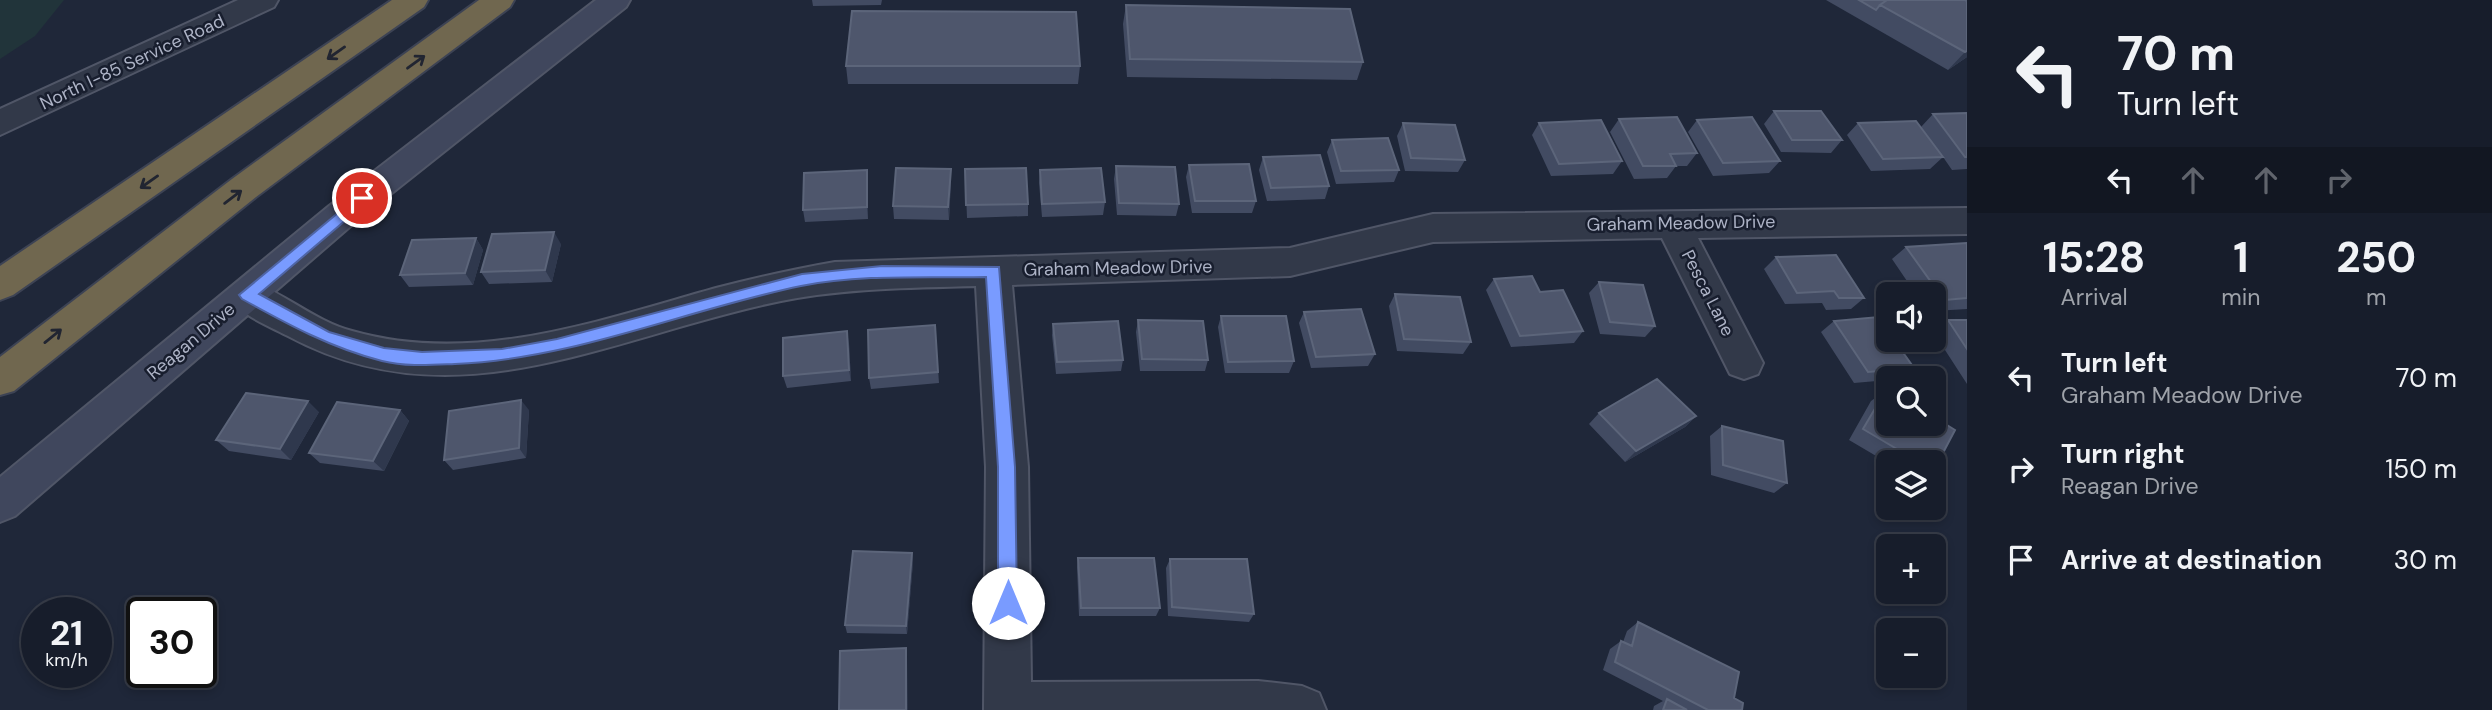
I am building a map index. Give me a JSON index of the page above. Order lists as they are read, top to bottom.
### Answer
{
  "streets": {
    "street": [
      "North I-85 Service Road",
      "Graham Meadow Drive",
      "Pesca Lane",
      "Reagan Drive"
    ]
  },
  "crossings": [
    ["Graham Meadow Drive", "Pesca Lane"],
    ["Graham Meadow Drive", "Reagan Drive"]
  ],
  "page": {
    "turn": ["70 m", "Turn left"],
    "eta": [
      "15:28",
      "Arrival",
      "1",
      "min",
      "250",
      "m"
    ],
    "map_buttons": ["+", "−"],
    "list": [
      {
        "name": "Turn left",
        "note": "Graham Meadow Drive",
        "value": "70 m"
      },
      {
        "name": "Turn right",
        "note": "Reagan Drive",
        "value": "150 m"
      },
      {
        "name": "Arrive at destination",
        "value": "30 m"
      }
    ],
    "speed": "21 km/h",
    "limit": "30"
  }
}
